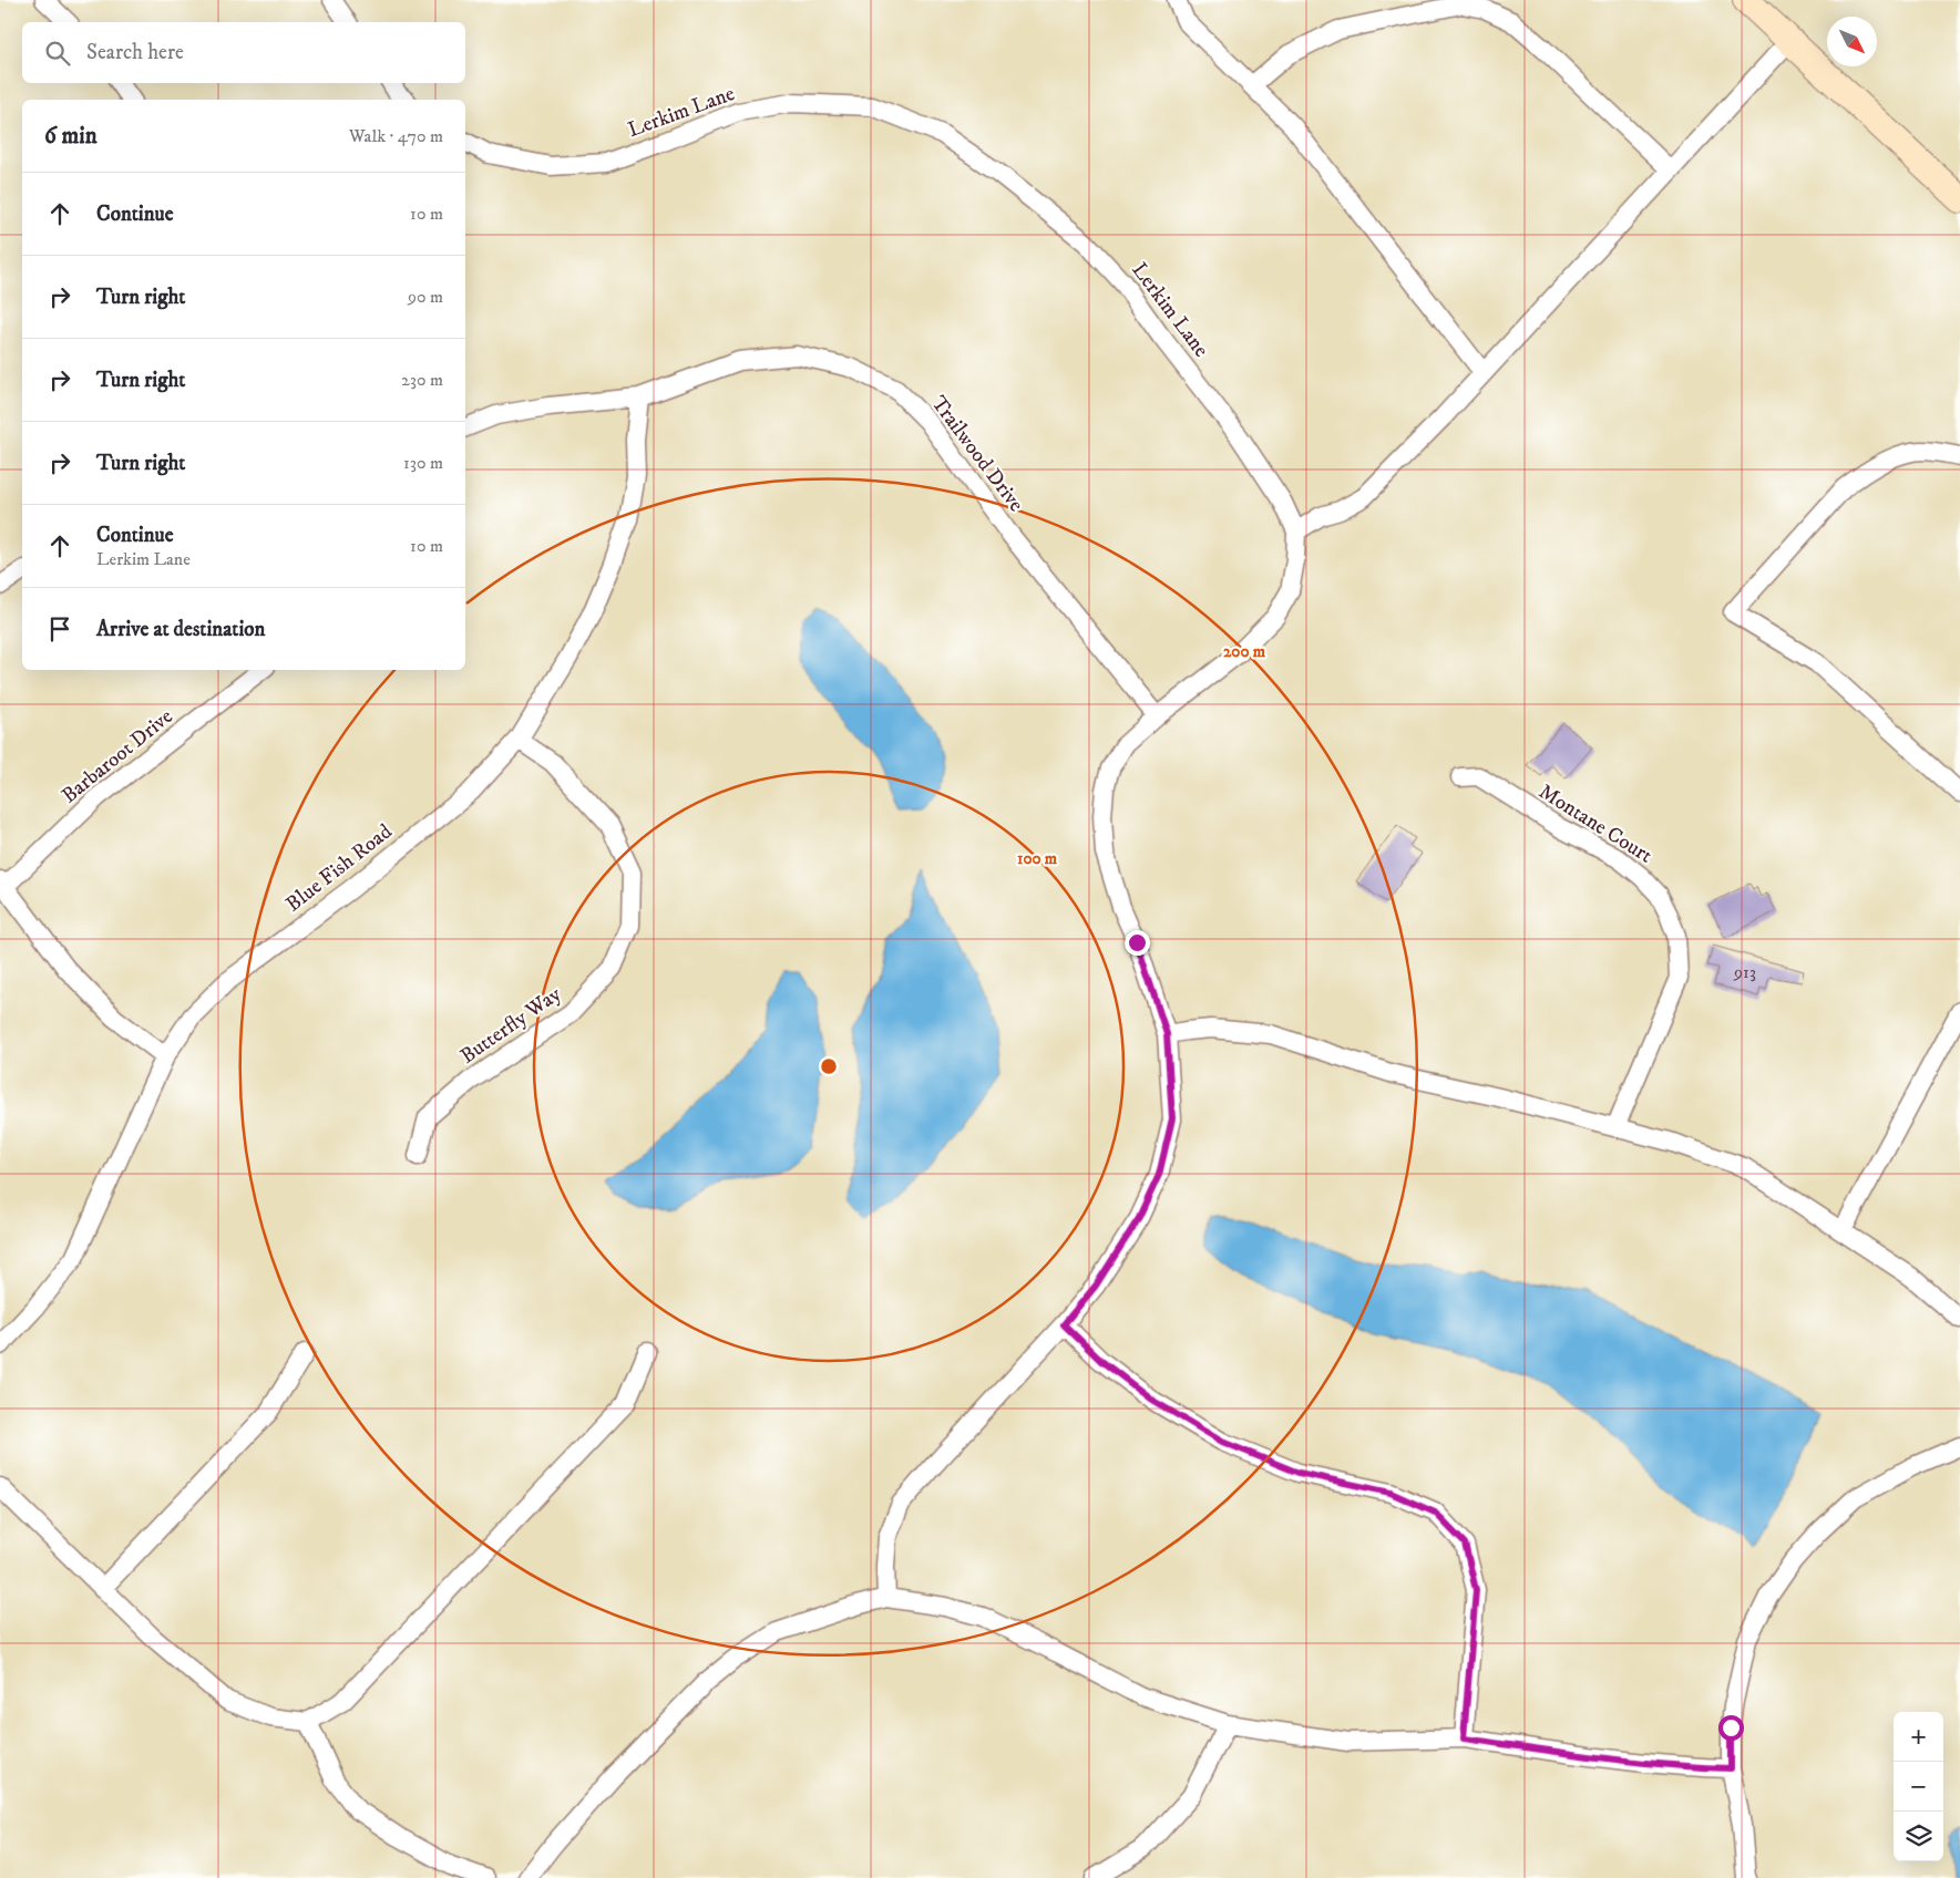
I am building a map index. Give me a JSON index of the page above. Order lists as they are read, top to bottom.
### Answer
{
  "streets": {
    "street": [
      "Lerkim Lane",
      "Trailwood Drive",
      "Barbaroot Drive",
      "Montane Court",
      "Blue Fish Road",
      "Butterfly Way"
    ]
  },
  "crossings": [
    ["Lerkim Lane", "Trailwood Drive"],
    ["Trailwood Drive", "Blue Fish Road"],
    ["Blue Fish Road", "Butterfly Way"]
  ],
  "house_numbers": ["913"],
  "north": "bottom right",
  "page": {
    "search": "Search here",
    "heading": ["6 min", "Walk · 470 m"],
    "list": [
      ["Continue", "10 m"],
      ["Turn right", "90 m"],
      ["Turn right", "230 m"],
      ["Turn right", "130 m"],
      ["Continue", "Lerkim Lane", "10 m"],
      "Arrive at destination"
    ],
    "map_buttons": ["+", "−"]
  },
  "rings": ["200 m", "100 m"]
}
